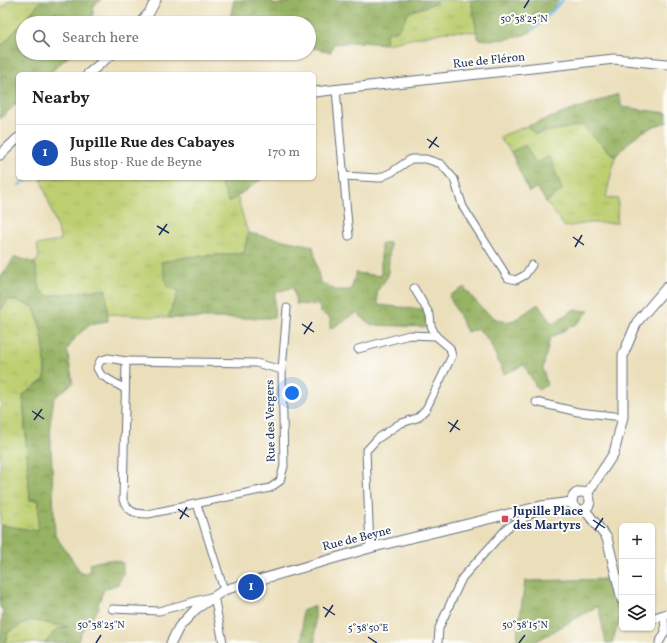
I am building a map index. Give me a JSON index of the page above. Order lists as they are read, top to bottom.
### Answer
{
  "streets": {
    "street": ["Rue de Fléron", "Rue des Vergers", "Rue de Beyne"]
  },
  "places": {
    "transit": ["Jupille Place des Martyrs"]
  },
  "page": {
    "search": "Search here",
    "heading": "Nearby",
    "list": [
      {
        "mark": "1",
        "name": "Jupille Rue des Cabayes",
        "note": "Bus stop · Rue de Beyne",
        "value": "170 m"
      }
    ],
    "map_buttons": ["+", "−"],
    "pins": "1"
  },
  "coordinates": ["50°38'25\"N", "50°38'15\"N", "5°38'50\"E"]
}
